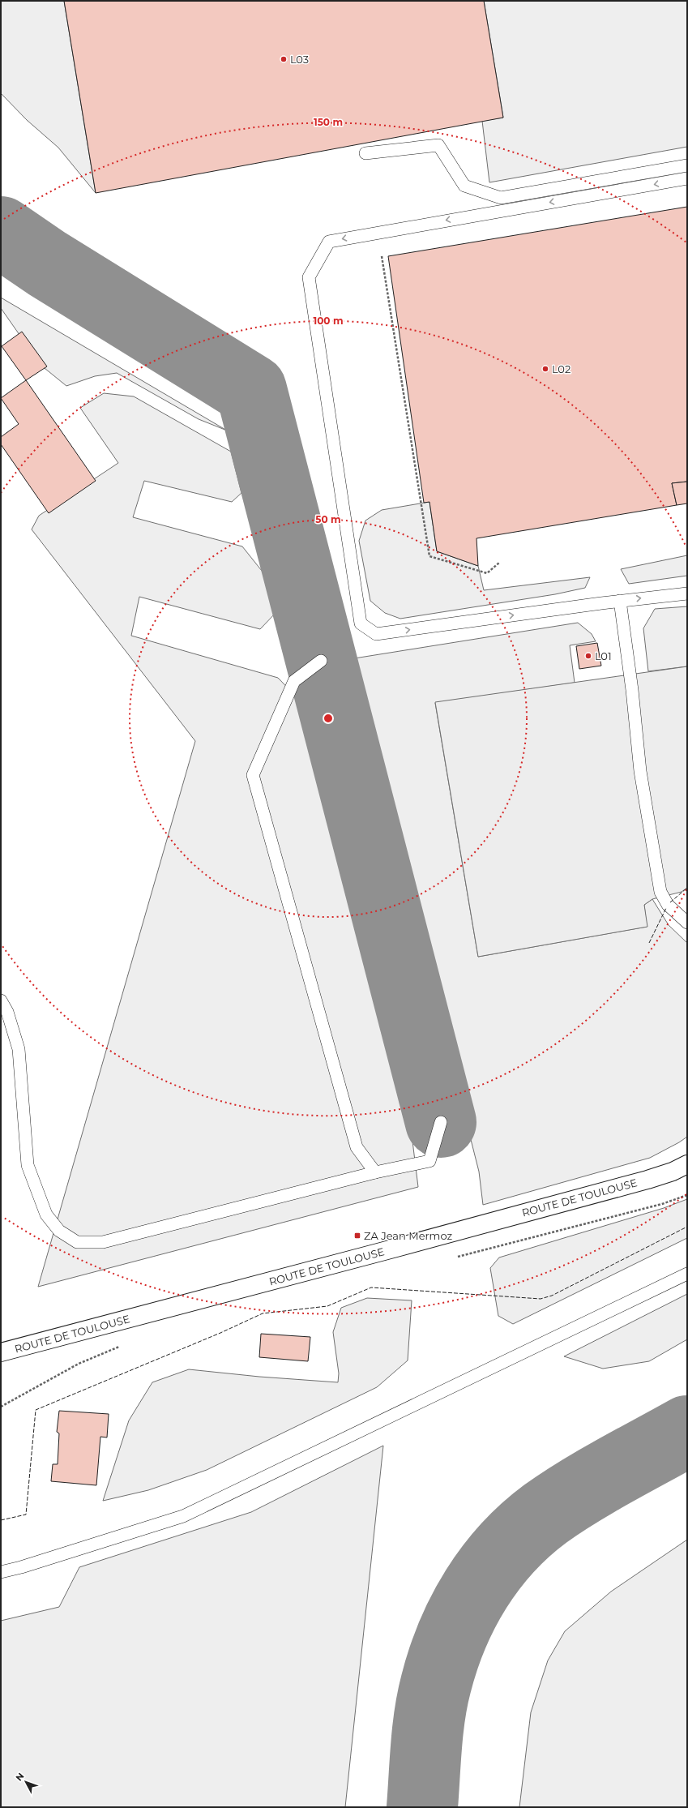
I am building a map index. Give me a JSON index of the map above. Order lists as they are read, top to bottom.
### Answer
{
  "streets": {
    "main road": ["ROUTE DE TOULOUSE"]
  },
  "places": {
    "other": ["L03", "L02", "L01"],
    "transit": ["ZA Jean Mermoz"]
  },
  "north": "top left",
  "rings": ["150 m", "100 m", "50 m"]
}
